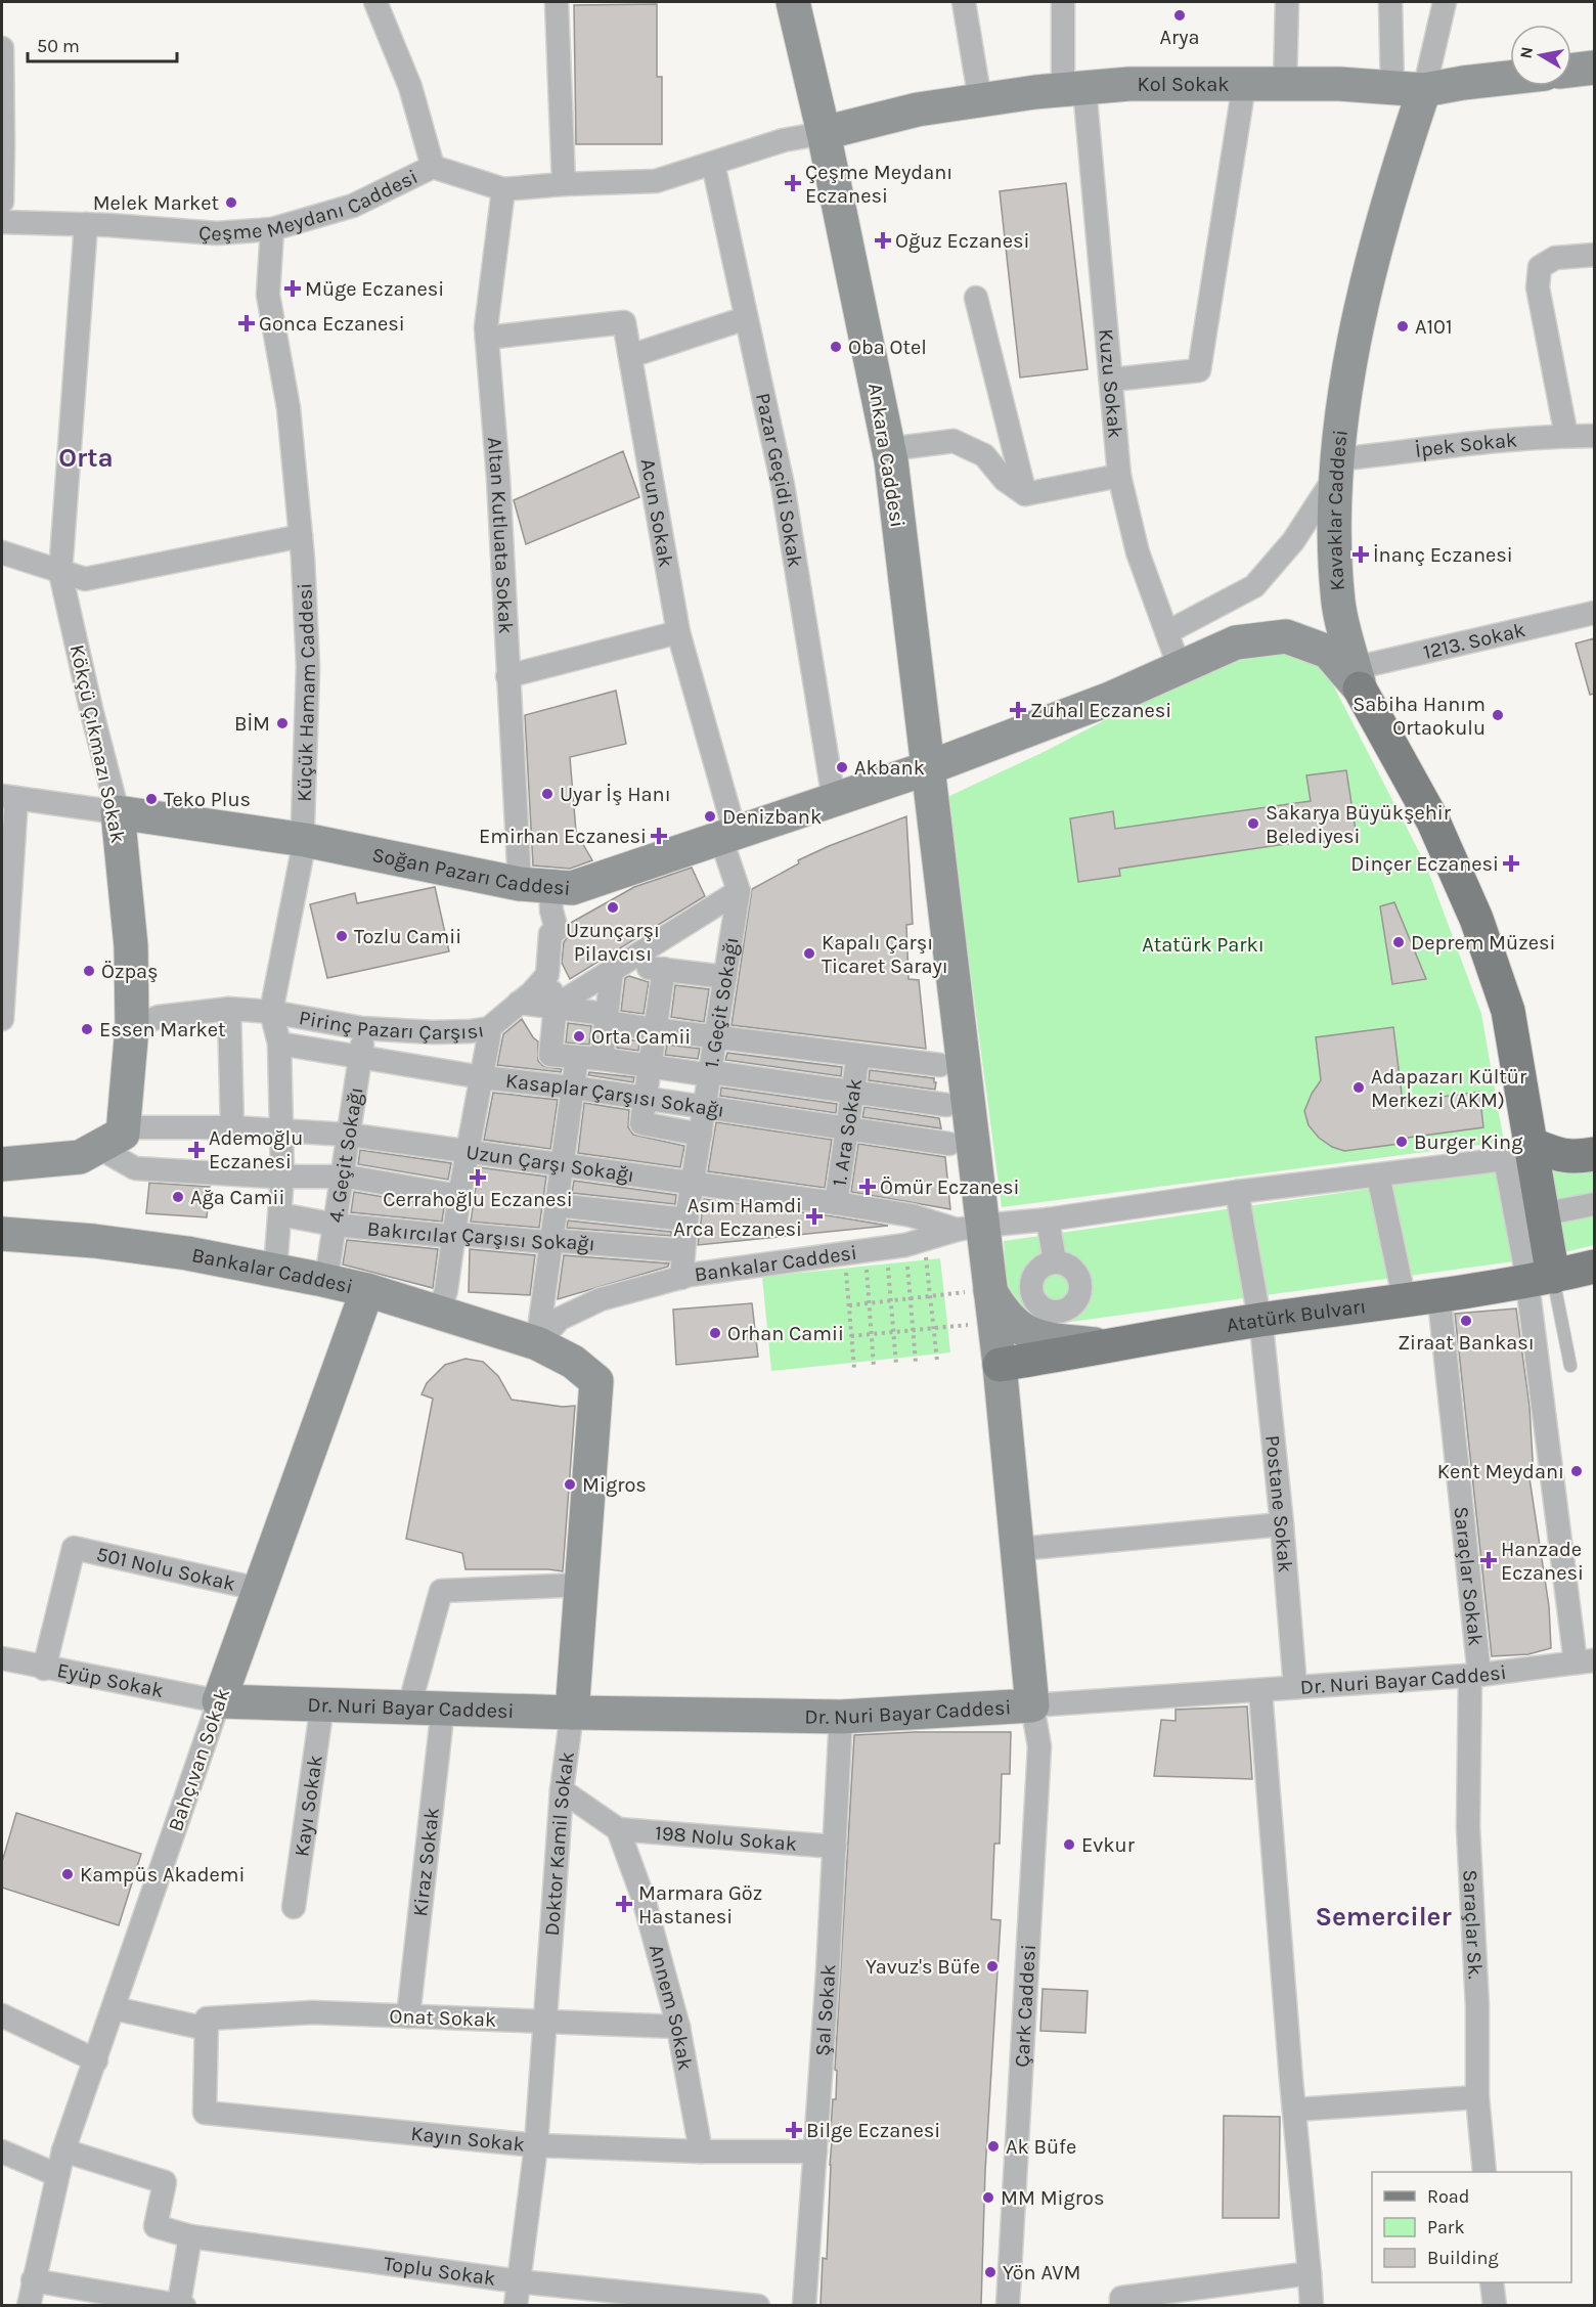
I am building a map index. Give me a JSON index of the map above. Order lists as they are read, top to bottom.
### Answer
{
  "streets": {
    "main road": [
      "Kol Sokak",
      "Ankara Caddesi",
      "Kavaklar Caddesi",
      "Kökçü Çıkmazı Sokak",
      "Soğan Pazarı Caddesi",
      "Bankalar Caddesi",
      "Atatürk Bulvarı",
      "Dr. Nuri Bayar Caddesi",
      "Bahçıvan Sokak",
      "Doktor Kamil Sokak"
    ],
    "street": [
      "Çeşme Meydanı Caddesi",
      "Kuzu Sokak",
      "İpek Sokak",
      "Pazar Geçidi Sokak",
      "Acun Sokak",
      "Altan Kutluata Sokak",
      "1213. Sokak",
      "Küçük Hamam Caddesi",
      "1. Geçit Sokağı",
      "Pirinç Pazarı Çarşısı",
      "Kasaplar Çarşısı Sokağı",
      "1. Ara Sokak",
      "4. Geçit Sokağı",
      "Uzun Çarşı Sokağı",
      "Bakırcılar Çarşısı Sokağı",
      "Postane Sokak",
      "501 Nolu Sokak",
      "Saraçlar Sokak",
      "Eyüp Sokak",
      "Kayı Sokak",
      "198 Nolu Sokak",
      "Kiraz Sokak",
      "Saraçlar Sk.",
      "Çark Caddesi",
      "Annem Sokak",
      "Şal Sokak",
      "Onat Sokak",
      "Kayın Sokak",
      "Toplu Sokak"
    ]
  },
  "crossings": [
    ["Kol Sokak", "Çeşme Meydanı Caddesi"],
    ["Kol Sokak", "Kuzu Sokak"],
    ["Kol Sokak", "Ankara Caddesi"],
    ["Kol Sokak", "Kavaklar Caddesi"],
    ["Çeşme Meydanı Caddesi", "Ankara Caddesi"],
    ["Çeşme Meydanı Caddesi", "Pazar Geçidi Sokak"],
    ["Çeşme Meydanı Caddesi", "Altan Kutluata Sokak"],
    ["Çeşme Meydanı Caddesi", "Küçük Hamam Caddesi"],
    ["Çeşme Meydanı Caddesi", "Kökçü Çıkmazı Sokak"],
    ["Kuzu Sokak", "Soğan Pazarı Caddesi"],
    ["İpek Sokak", "Kavaklar Caddesi"],
    ["Ankara Caddesi", "Soğan Pazarı Caddesi"],
    ["Ankara Caddesi", "Uzun Çarşı Sokağı"],
    ["Ankara Caddesi", "Bankalar Caddesi"],
    ["Ankara Caddesi", "Atatürk Bulvarı"],
    ["Ankara Caddesi", "Dr. Nuri Bayar Caddesi"],
    ["Ankara Caddesi", "Çark Caddesi"],
    ["Pazar Geçidi Sokak", "Soğan Pazarı Caddesi"],
    ["Kavaklar Caddesi", "1213. Sokak"],
    ["Kavaklar Caddesi", "Soğan Pazarı Caddesi"],
    ["Kavaklar Caddesi", "Atatürk Bulvarı"],
    ["Acun Sokak", "Altan Kutluata Sokak"],
    ["Acun Sokak", "Soğan Pazarı Caddesi"],
    ["Acun Sokak", "1. Geçit Sokağı"],
    ["Altan Kutluata Sokak", "Soğan Pazarı Caddesi"],
    ["1213. Sokak", "Soğan Pazarı Caddesi"],
    ["Küçük Hamam Caddesi", "Soğan Pazarı Caddesi"],
    ["Küçük Hamam Caddesi", "Pirinç Pazarı Çarşısı"],
    ["Kökçü Çıkmazı Sokak", "Soğan Pazarı Caddesi"],
    ["Kökçü Çıkmazı Sokak", "Uzun Çarşı Sokağı"],
    ["Soğan Pazarı Caddesi", "1. Geçit Sokağı"],
    ["1. Geçit Sokağı", "Kasaplar Çarşısı Sokağı"],
    ["1. Geçit Sokağı", "Uzun Çarşı Sokağı"],
    ["1. Geçit Sokağı", "Bakırcılar Çarşısı Sokağı"],
    ["1. Geçit Sokağı", "Bankalar Caddesi"],
    ["Pirinç Pazarı Çarşısı", "4. Geçit Sokağı"],
    ["Kasaplar Çarşısı Sokağı", "1. Ara Sokak"],
    ["Kasaplar Çarşısı Sokağı", "4. Geçit Sokağı"],
    ["1. Ara Sokak", "Uzun Çarşı Sokağı"],
    ["4. Geçit Sokağı", "Uzun Çarşı Sokağı"],
    ["4. Geçit Sokağı", "Bakırcılar Çarşısı Sokağı"],
    ["4. Geçit Sokağı", "Bankalar Caddesi"],
    ["Uzun Çarşı Sokağı", "Bankalar Caddesi"],
    ["Bakırcılar Çarşısı Sokağı", "Bankalar Caddesi"],
    ["Bankalar Caddesi", "Bahçıvan Sokak"],
    ["Bankalar Caddesi", "Doktor Kamil Sokak"],
    ["Atatürk Bulvarı", "Postane Sokak"],
    ["Atatürk Bulvarı", "Saraçlar Sokak"],
    ["Postane Sokak", "Dr. Nuri Bayar Caddesi"],
    ["501 Nolu Sokak", "Eyüp Sokak"],
    ["501 Nolu Sokak", "Bahçıvan Sokak"],
    ["Saraçlar Sokak", "Dr. Nuri Bayar Caddesi"],
    ["Saraçlar Sokak", "Saraçlar Sk."],
    ["Dr. Nuri Bayar Caddesi", "Eyüp Sokak"],
    ["Dr. Nuri Bayar Caddesi", "Bahçıvan Sokak"],
    ["Dr. Nuri Bayar Caddesi", "Kayı Sokak"],
    ["Dr. Nuri Bayar Caddesi", "Doktor Kamil Sokak"],
    ["Dr. Nuri Bayar Caddesi", "Kiraz Sokak"],
    ["Dr. Nuri Bayar Caddesi", "Saraçlar Sk."],
    ["Dr. Nuri Bayar Caddesi", "Çark Caddesi"],
    ["Dr. Nuri Bayar Caddesi", "Şal Sokak"],
    ["Eyüp Sokak", "Bahçıvan Sokak"],
    ["Bahçıvan Sokak", "Toplu Sokak"],
    ["198 Nolu Sokak", "Annem Sokak"],
    ["198 Nolu Sokak", "Şal Sokak"],
    ["Doktor Kamil Sokak", "Onat Sokak"],
    ["Doktor Kamil Sokak", "Kayın Sokak"],
    ["Doktor Kamil Sokak", "Toplu Sokak"],
    ["Kiraz Sokak", "Onat Sokak"],
    ["Annem Sokak", "Onat Sokak"],
    ["Annem Sokak", "Kayın Sokak"],
    ["Şal Sokak", "Kayın Sokak"],
    ["Onat Sokak", "Kayın Sokak"]
  ],
  "districts": ["Orta", "Semerciler"],
  "parks": ["Atatürk Parkı"],
  "places": {
    "other": [
      "Arya",
      "Melek Market",
      "A101",
      "Oba Otel",
      "Sabiha Hanım Ortaokulu",
      "BİM",
      "Akbank",
      "Uyar İş Hanı",
      "Teko Plus",
      "Denizbank",
      "Sakarya Büyükşehir Belediyesi",
      "Uzunçarşı Pilavcısı",
      "Tozlu Camii",
      "Deprem Müzesi",
      "Kapalı Çarşı Ticaret Sarayı",
      "Özpaş",
      "Essen Market",
      "Orta Camii",
      "Adapazarı Kültür Merkezi (AKM)",
      "Burger King",
      "Ağa Camii",
      "Ziraat Bankası",
      "Orhan Camii",
      "Kent Meydanı",
      "Migros",
      "Evkur",
      "Kampüs Akademi",
      "Yavuz's Büfe",
      "Ak Büfe",
      "MM Migros",
      "Yön AVM"
    ],
    "health": [
      "Çeşme Meydanı Eczanesi",
      "Oğuz Eczanesi",
      "Müge Eczanesi",
      "Gonca Eczanesi",
      "İnanç Eczanesi",
      "Zuhal Eczanesi",
      "Emirhan Eczanesi",
      "Dinçer Eczanesi",
      "Ademoğlu Eczanesi",
      "Cerrahoğlu Eczanesi",
      "Ömür Eczanesi",
      "Asım Hamdi Arca Eczanesi",
      "Hanzade Eczanesi",
      "Marmara Göz Hastanesi",
      "Bilge Eczanesi"
    ]
  },
  "legend": ["Road", "Park", "Building"],
  "scale_bar": "50 m",
  "north": "left"
}
